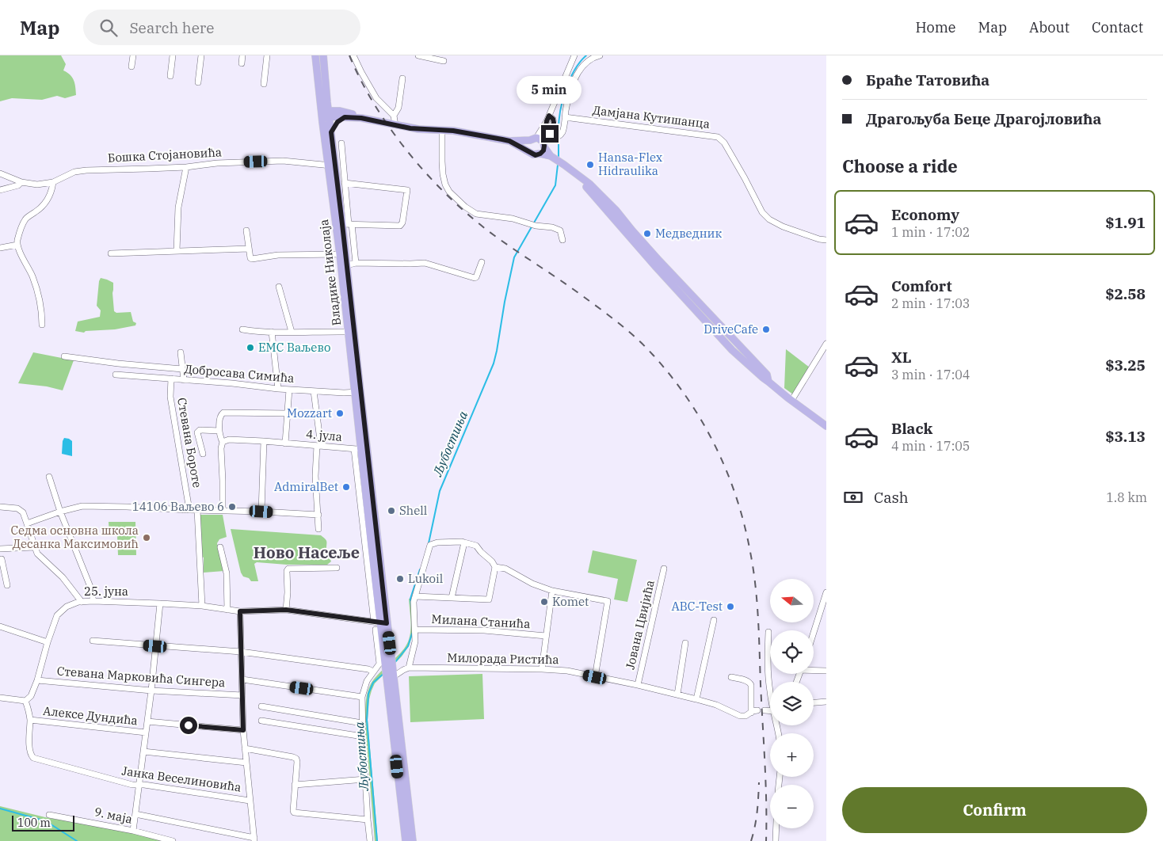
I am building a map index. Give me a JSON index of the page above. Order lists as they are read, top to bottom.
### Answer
{
  "streets": {
    "main road": ["Владике Николаја"],
    "street": [
      "Дамјана Кутишанца",
      "Бошка Стојановића",
      "Добросава Симића",
      "4. јула",
      "Стевана Бороте",
      "25. јуна",
      "Милана Станића",
      "Јована Цвијића",
      "Милорада Ристића",
      "Стевана Марковића Сингера",
      "Алексе Дундића",
      "Јанка Веселиновића",
      "9. маја"
    ]
  },
  "crossings": [
    ["Бошка Стојановића", "Владике Николаја"],
    ["Владике Николаја", "Добросава Симића"],
    ["Владике Николаја", "4. јула"],
    ["Владике Николаја", "25. јуна"],
    ["Добросава Симића", "Стевана Бороте"],
    ["25. јуна", "Стевана Марковића Сингера"],
    ["25. јуна", "Алексе Дундића"],
    ["Јована Цвијића", "Милорада Ристића"],
    ["Алексе Дундића", "Јанка Веселиновића"]
  ],
  "districts": ["Ново Насеље"],
  "water": ["Љубостиња"],
  "places": [
    "Hansa-Flex Hidraulika",
    "Медведник",
    "DriveCafe",
    "ЕМС Ваљево",
    "Mozzart",
    "AdmiralBet",
    "14106 Ваљево 6",
    "Shell",
    "Седма основна школа Десанка Максимовић",
    "Lukoil",
    "Komet",
    "ABC-Test"
  ],
  "scale_bar": "100 m",
  "north": "left",
  "page": {
    "header": "Map",
    "search": "Search here",
    "nav": [
      "Home",
      "Map",
      "About",
      "Contact"
    ],
    "banner": ["Браће Татовића", "Драгољуба Беце Драгојловића"],
    "bubble": "5 min",
    "heading": "Choose a ride",
    "list": [
      {
        "name": "Economy",
        "note": "1 min · 17:02",
        "value": "$1.91"
      },
      {
        "name": "Comfort",
        "note": "2 min · 17:03",
        "value": "$2.58"
      },
      {
        "name": "XL",
        "note": "3 min · 17:04",
        "value": "$3.25"
      },
      {
        "name": "Black",
        "note": "4 min · 17:05",
        "value": "$3.13"
      }
    ],
    "pay": ["Cash", "1.8 km"],
    "map_buttons": ["+", "−"],
    "buttons": "Confirm",
    "scale": "100 m"
  }
}
